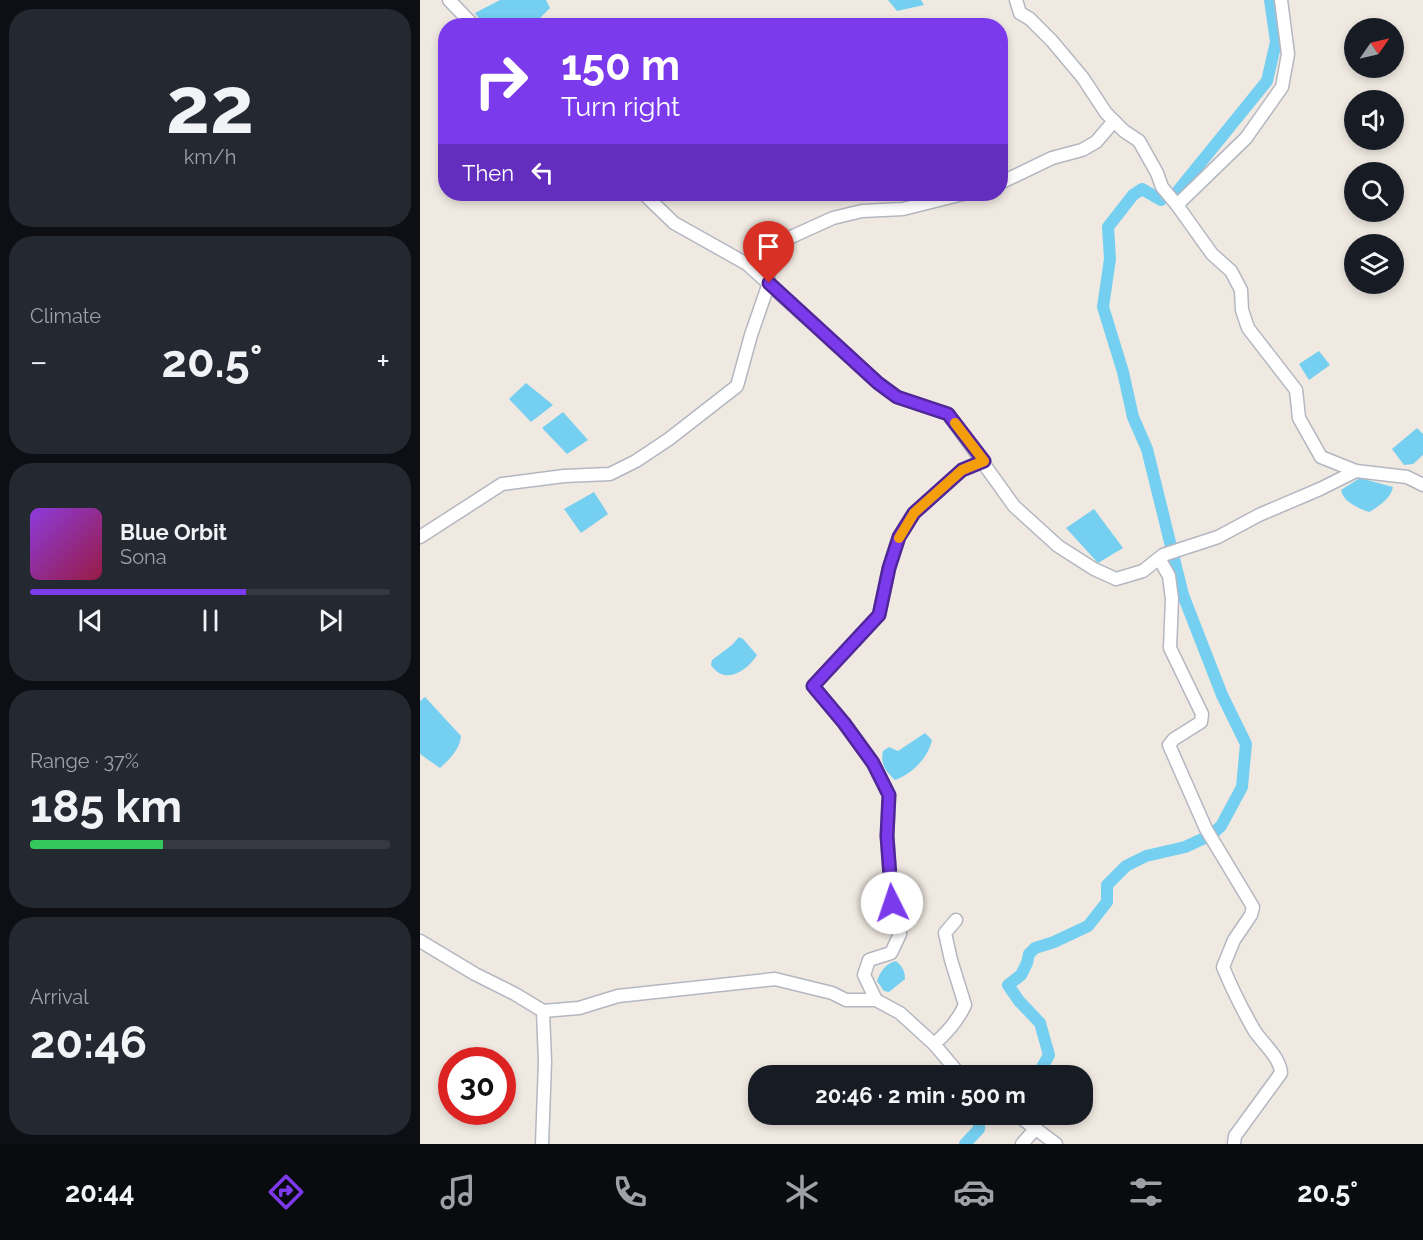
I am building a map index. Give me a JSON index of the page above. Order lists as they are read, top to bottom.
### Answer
{
  "north": "top right",
  "page": {
    "tile": [
      ["22", "km/h"],
      "Climate",
      ["Range · 37%", "185 km"],
      ["Arrival", "20:46"]
    ],
    "turn": ["150 m", "Turn right"],
    "then": "Then",
    "heat": ["−", "20.5°", "+"],
    "song": ["Blue Orbit", "Sona"],
    "limit": "30",
    "trip": "20:46 · 2 min · 500 m",
    "tabs": ["20:44", "20.5°"]
  }
}
